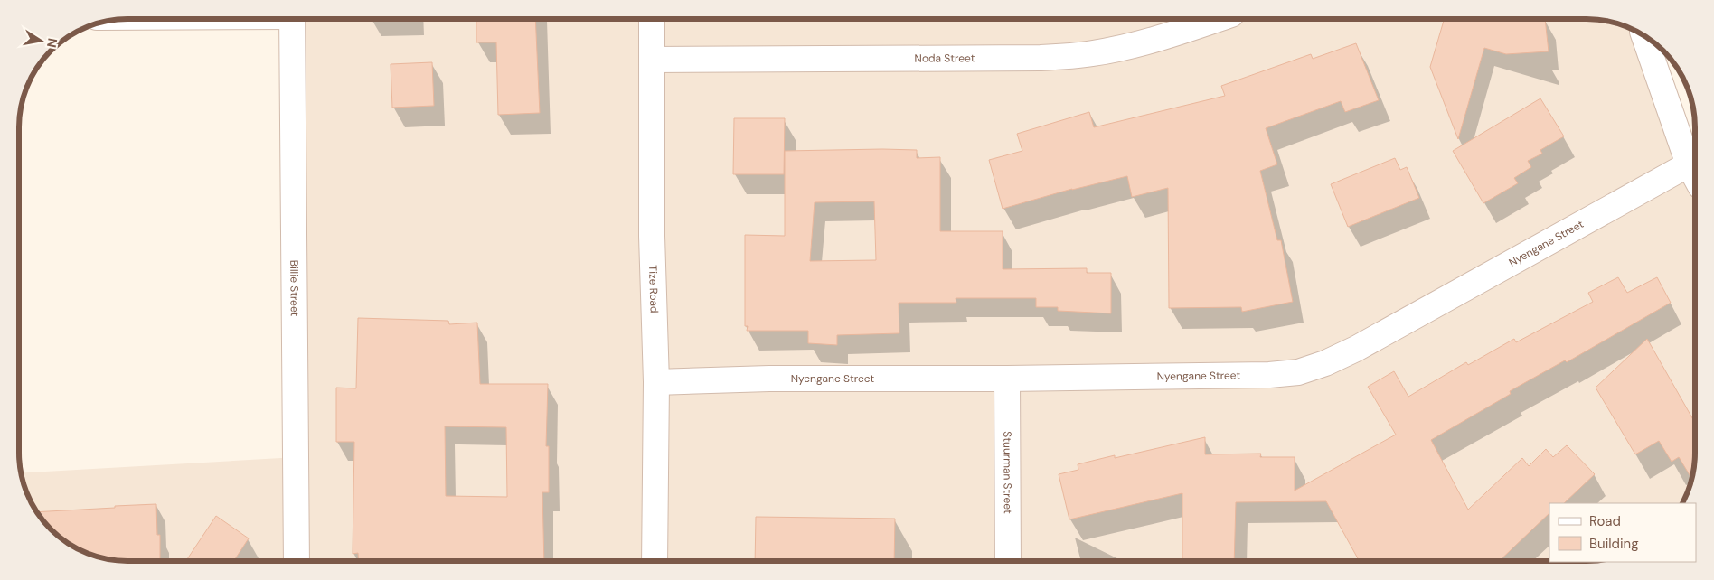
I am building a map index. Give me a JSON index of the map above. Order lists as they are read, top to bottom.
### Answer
{
  "streets": {
    "street": [
      "Noda Street",
      "Nyengane Street",
      "Billie Street",
      "Tize Road",
      "Stuurman Street"
    ]
  },
  "crossings": [
    ["Noda Street", "Tize Road"],
    ["Nyengane Street", "Tize Road"],
    ["Nyengane Street", "Stuurman Street"]
  ],
  "legend": ["Road", "Building"],
  "north": "right"
}
